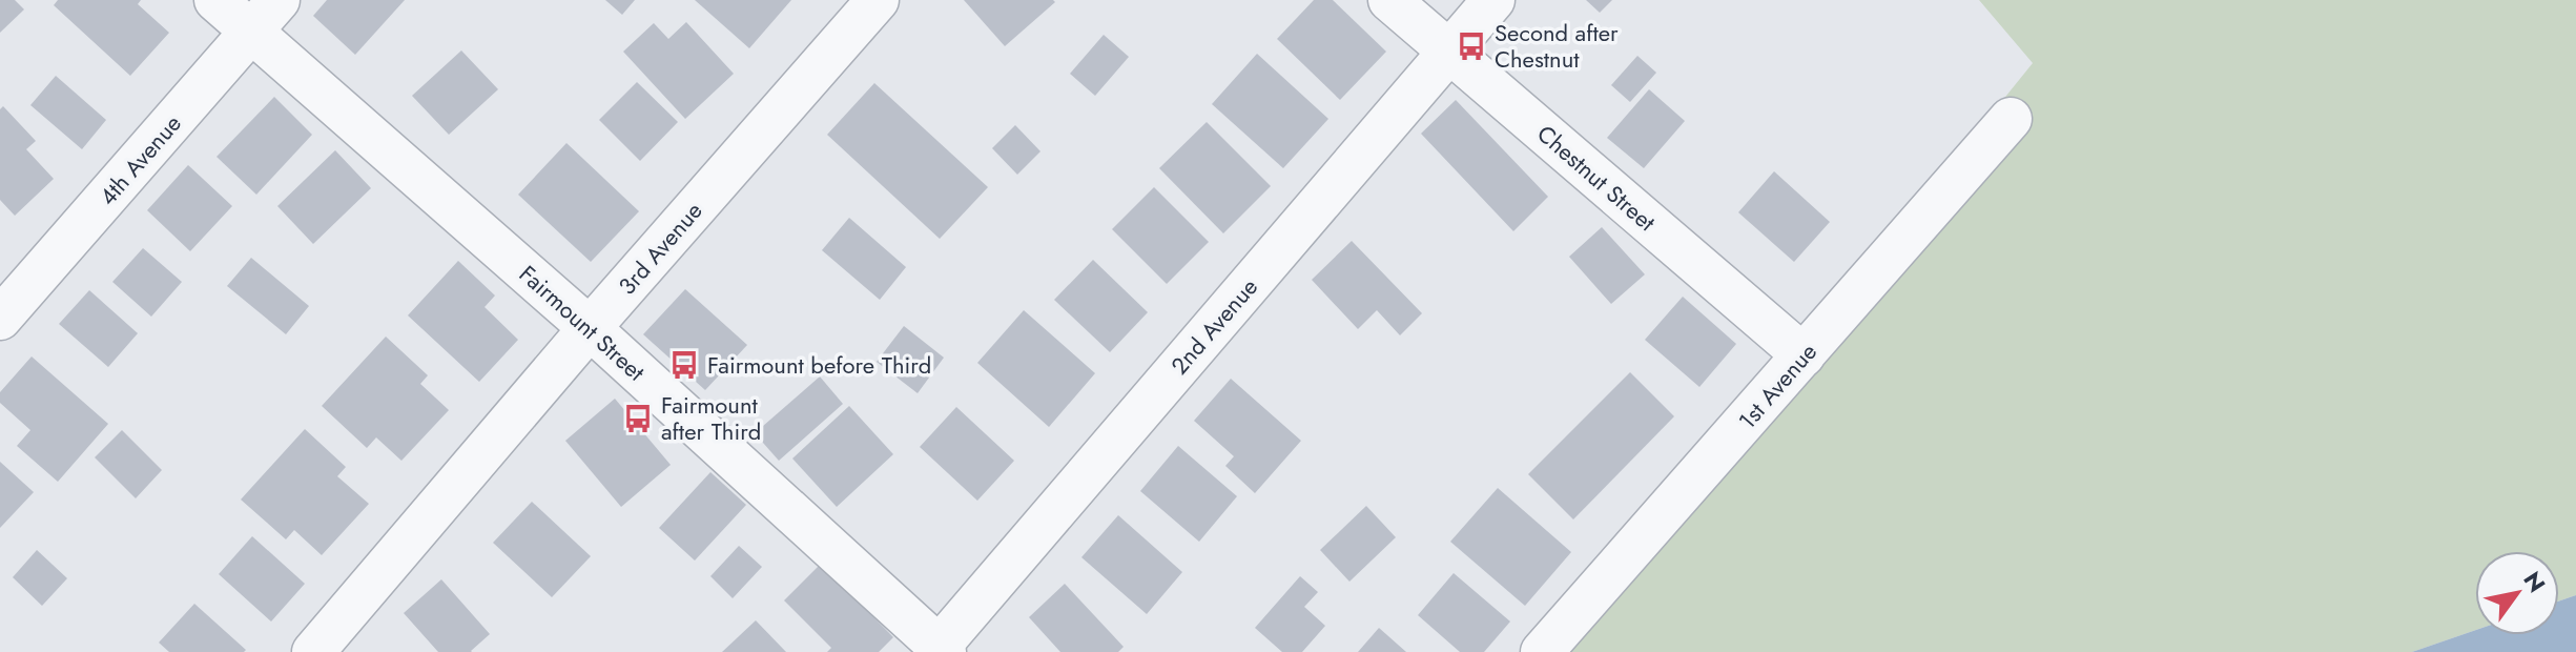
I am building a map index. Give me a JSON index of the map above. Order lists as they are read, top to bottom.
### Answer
{
  "streets": {
    "street": [
      "4th Avenue",
      "Chestnut Street",
      "3rd Avenue",
      "Fairmount Street",
      "2nd Avenue",
      "1st Avenue"
    ]
  },
  "crossings": [
    ["4th Avenue", "Fairmount Street"],
    ["Chestnut Street", "2nd Avenue"],
    ["Chestnut Street", "1st Avenue"],
    ["3rd Avenue", "Fairmount Street"],
    ["Fairmount Street", "2nd Avenue"]
  ],
  "places": {
    "bus stop": ["Second after Chestnut", "Fairmount before Third", "Fairmount after Third"]
  },
  "north": "top right"
}
